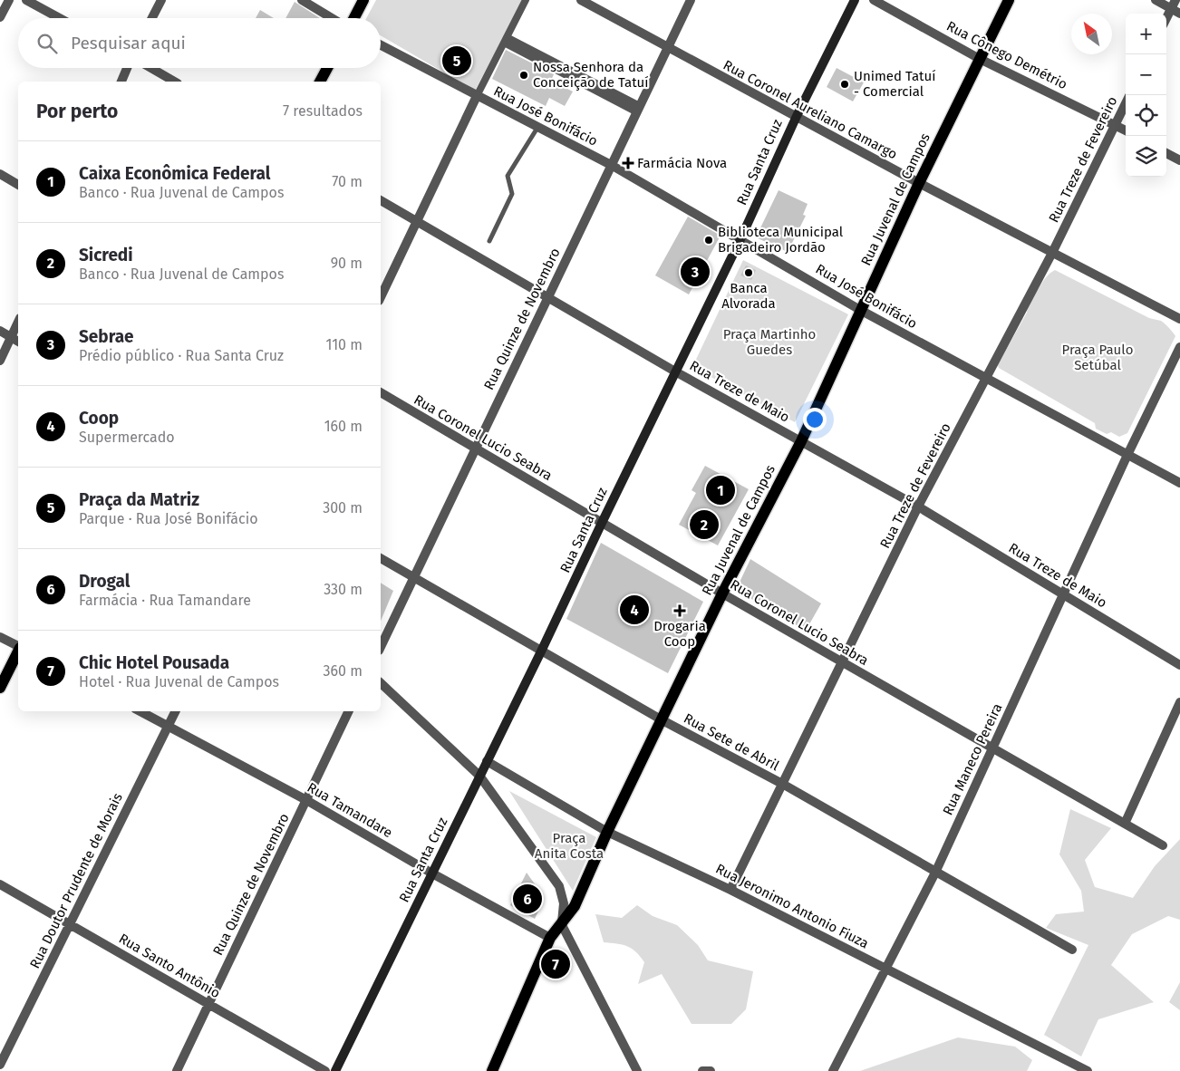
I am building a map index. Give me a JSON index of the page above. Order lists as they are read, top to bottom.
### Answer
{
  "streets": {
    "main road": ["Rua Santa Cruz", "Rua Juvenal de Campos"],
    "street": [
      "Rua Cônego Demétrio",
      "Rua Coronel Aureliano Camargo",
      "Rua José Bonifácio",
      "Rua Treze de Fevereiro",
      "Rua Quinze de Novembro",
      "Rua Treze de Maio",
      "Rua Coronel Lucio Seabra",
      "Rua Sete de Abril",
      "Rua Maneco Pereira",
      "Rua Tamandare",
      "Rua Doutor Prudente de Morais",
      "Rua Jeronimo Antonio Fiuza",
      "Rua Santo Antônio"
    ]
  },
  "crossings": [
    ["Rua Cônego Demétrio", "Rua Treze de Fevereiro"],
    ["Rua Cônego Demétrio", "Rua Juvenal de Campos"],
    ["Rua Coronel Aureliano Camargo", "Rua Treze de Fevereiro"],
    ["Rua Coronel Aureliano Camargo", "Rua Santa Cruz"],
    ["Rua Coronel Aureliano Camargo", "Rua Juvenal de Campos"],
    ["Rua Coronel Aureliano Camargo", "Rua Quinze de Novembro"],
    ["Rua José Bonifácio", "Rua Treze de Fevereiro"],
    ["Rua José Bonifácio", "Rua Santa Cruz"],
    ["Rua José Bonifácio", "Rua Juvenal de Campos"],
    ["Rua José Bonifácio", "Rua Quinze de Novembro"],
    ["Rua José Bonifácio", "Rua Maneco Pereira"],
    ["Rua Treze de Fevereiro", "Rua Treze de Maio"],
    ["Rua Treze de Fevereiro", "Rua Coronel Lucio Seabra"],
    ["Rua Treze de Fevereiro", "Rua Sete de Abril"],
    ["Rua Treze de Fevereiro", "Rua Jeronimo Antonio Fiuza"],
    ["Rua Santa Cruz", "Rua Treze de Maio"],
    ["Rua Santa Cruz", "Rua Coronel Lucio Seabra"],
    ["Rua Santa Cruz", "Rua Sete de Abril"],
    ["Rua Santa Cruz", "Rua Tamandare"],
    ["Rua Santa Cruz", "Rua Jeronimo Antonio Fiuza"],
    ["Rua Juvenal de Campos", "Rua Treze de Maio"],
    ["Rua Juvenal de Campos", "Rua Coronel Lucio Seabra"],
    ["Rua Juvenal de Campos", "Rua Sete de Abril"],
    ["Rua Juvenal de Campos", "Rua Tamandare"],
    ["Rua Juvenal de Campos", "Rua Jeronimo Antonio Fiuza"],
    ["Rua Quinze de Novembro", "Rua Treze de Maio"],
    ["Rua Quinze de Novembro", "Rua Coronel Lucio Seabra"],
    ["Rua Quinze de Novembro", "Rua Sete de Abril"],
    ["Rua Quinze de Novembro", "Rua Tamandare"],
    ["Rua Quinze de Novembro", "Rua Santo Antônio"],
    ["Rua Treze de Maio", "Rua Maneco Pereira"],
    ["Rua Coronel Lucio Seabra", "Rua Maneco Pereira"],
    ["Rua Sete de Abril", "Rua Maneco Pereira"],
    ["Rua Maneco Pereira", "Rua Jeronimo Antonio Fiuza"],
    ["Rua Tamandare", "Rua Doutor Prudente de Morais"],
    ["Rua Doutor Prudente de Morais", "Rua Santo Antônio"]
  ],
  "parks": ["Praça Martinho Guedes", "Praça Paulo Setúbal", "Praça Anita Costa"],
  "places": {
    "other": [
      "Nossa Senhora da Conceição de Tatuí",
      "Unimed Tatuí - Comercial",
      "Biblioteca Municipal Brigadeiro Jordão",
      "Banca Alvorada"
    ],
    "health": ["Farmácia Nova", "Drogaria Coop"]
  },
  "north": "top left",
  "page": {
    "map_buttons": ["+", "−"],
    "search": "Pesquisar aqui",
    "pins": [
      "5",
      "3",
      "1",
      "2",
      "4",
      "6",
      "7"
    ],
    "heading": ["Por perto", "7 resultados"],
    "list": [
      {
        "mark": "1",
        "name": "Caixa Econômica Federal",
        "note": "Banco · Rua Juvenal de Campos",
        "value": "70 m"
      },
      {
        "mark": "2",
        "name": "Sicredi",
        "note": "Banco · Rua Juvenal de Campos",
        "value": "90 m"
      },
      {
        "mark": "3",
        "name": "Sebrae",
        "note": "Prédio público · Rua Santa Cruz",
        "value": "110 m"
      },
      {
        "mark": "4",
        "name": "Coop",
        "note": "Supermercado",
        "value": "160 m"
      },
      {
        "mark": "5",
        "name": "Praça da Matriz",
        "note": "Parque · Rua José Bonifácio",
        "value": "300 m"
      },
      {
        "mark": "6",
        "name": "Drogal",
        "note": "Farmácia · Rua Tamandare",
        "value": "330 m"
      },
      {
        "mark": "7",
        "name": "Chic Hotel Pousada",
        "note": "Hotel · Rua Juvenal de Campos",
        "value": "360 m"
      }
    ]
  }
}
